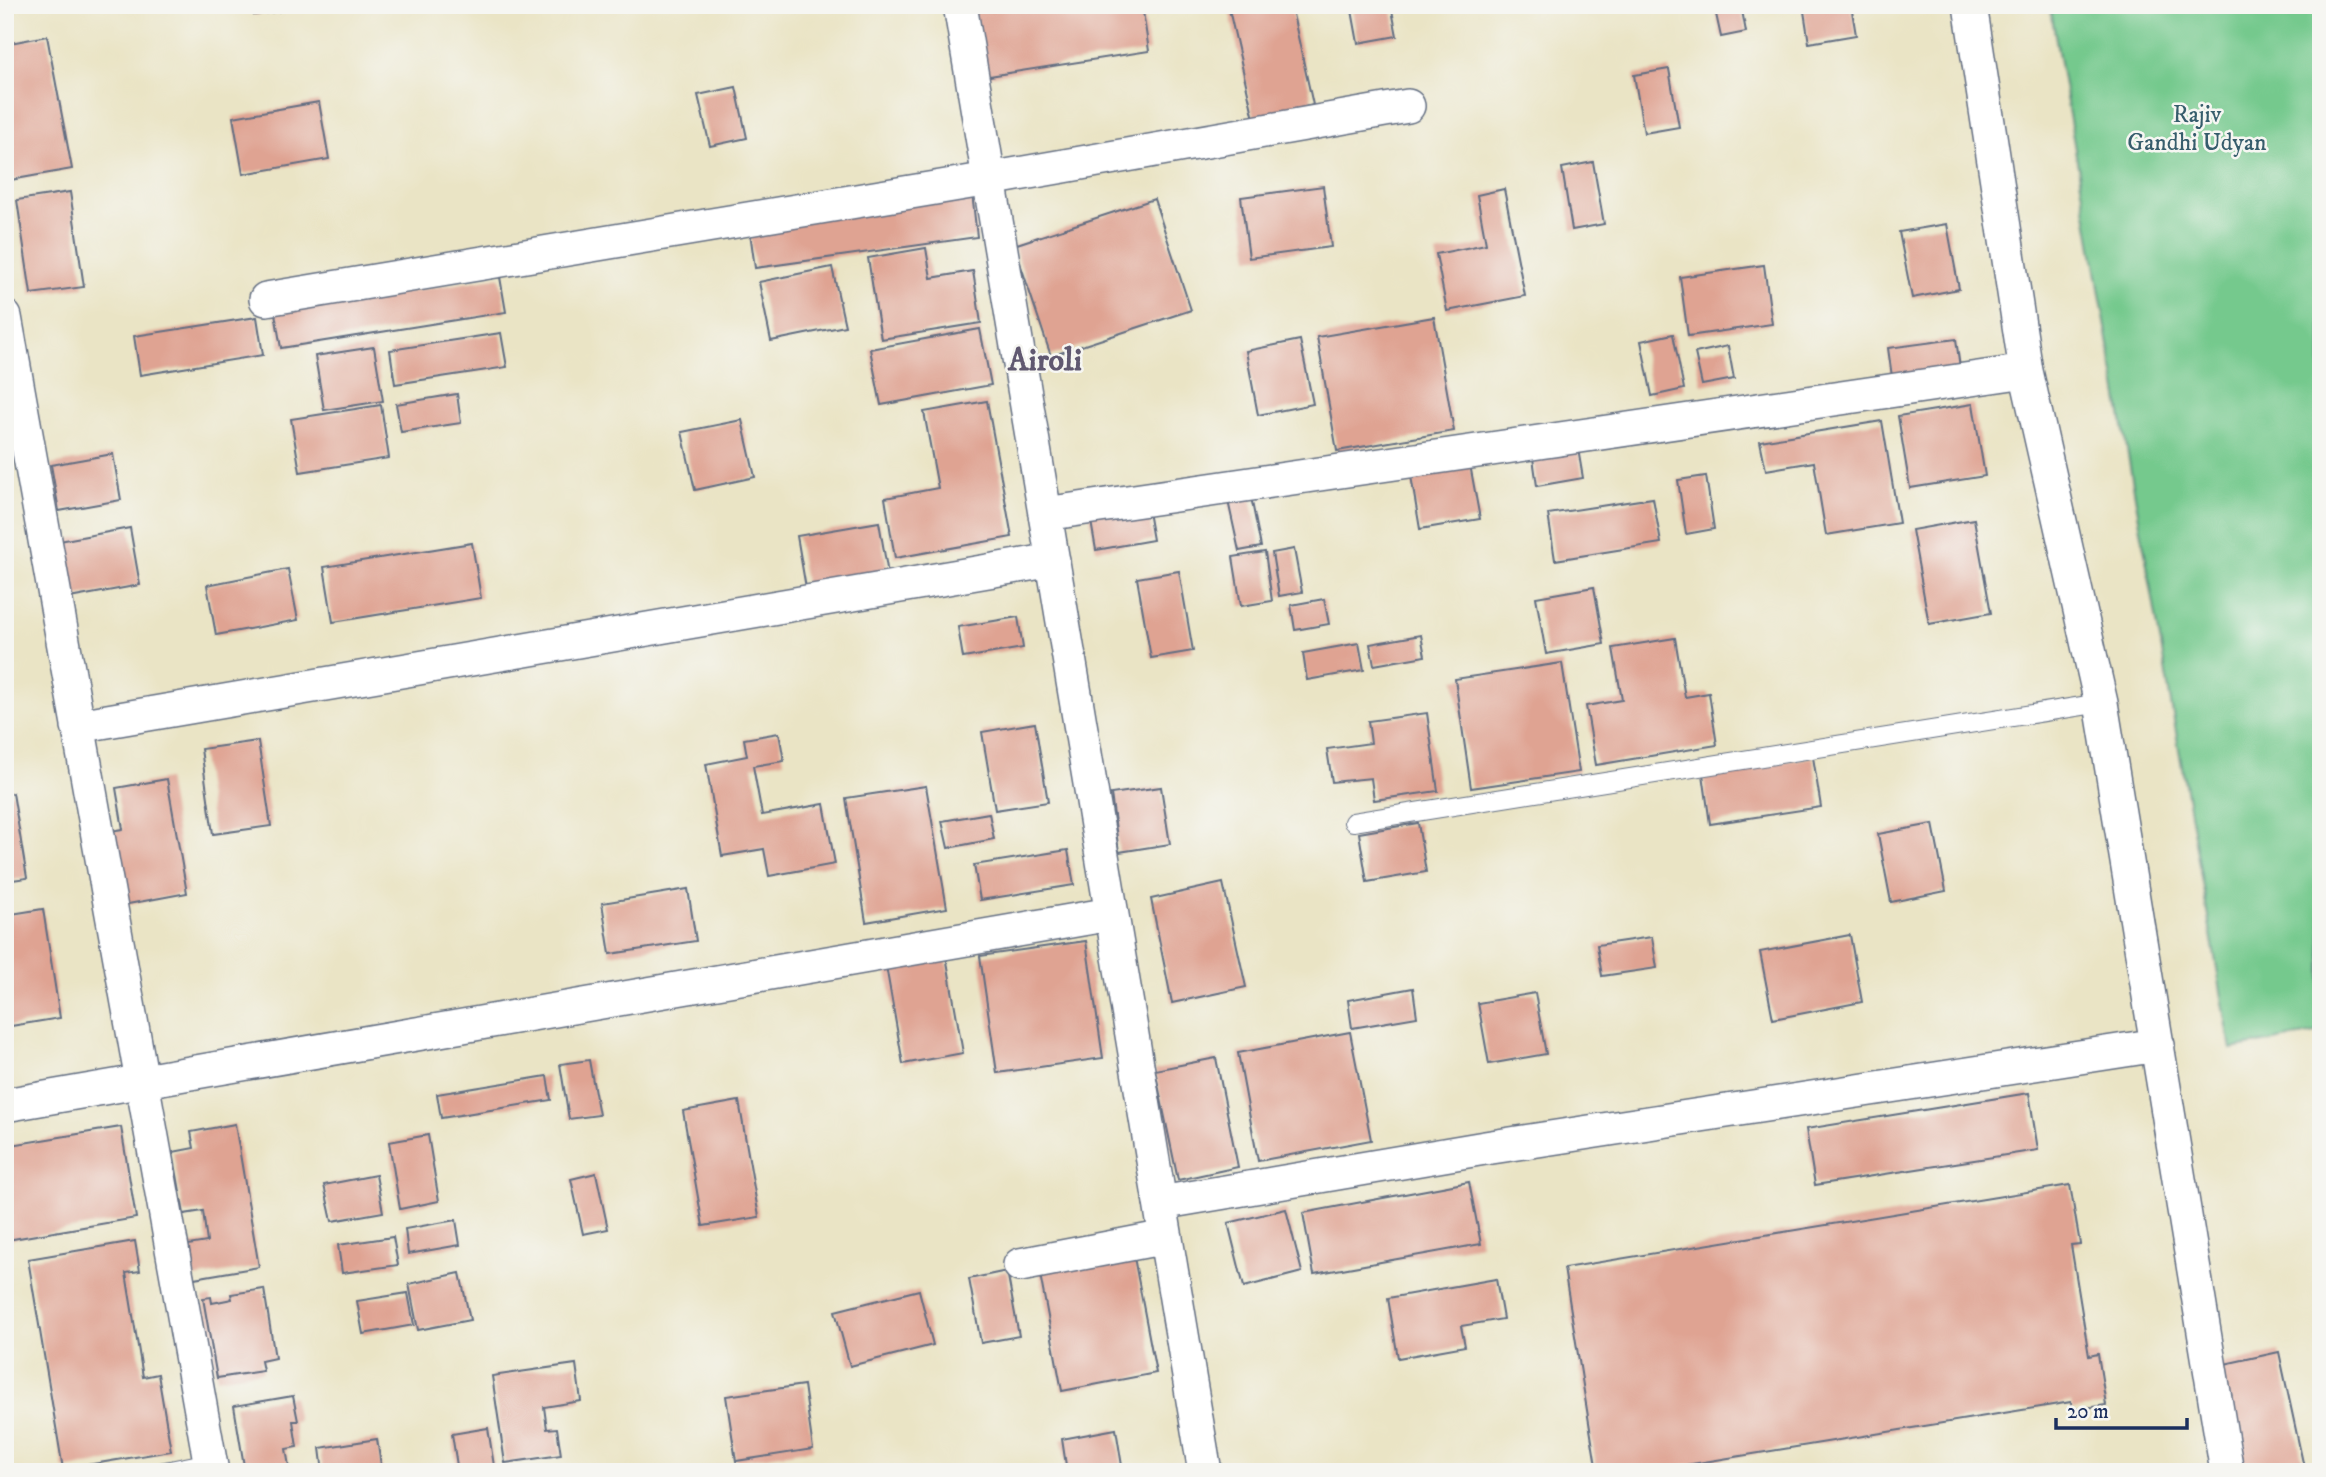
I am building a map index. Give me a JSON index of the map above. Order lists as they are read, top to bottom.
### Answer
{
  "districts": ["Airoli"],
  "parks": ["Rajiv Gandhi Udyan"],
  "scale_bar": "20 m"
}
